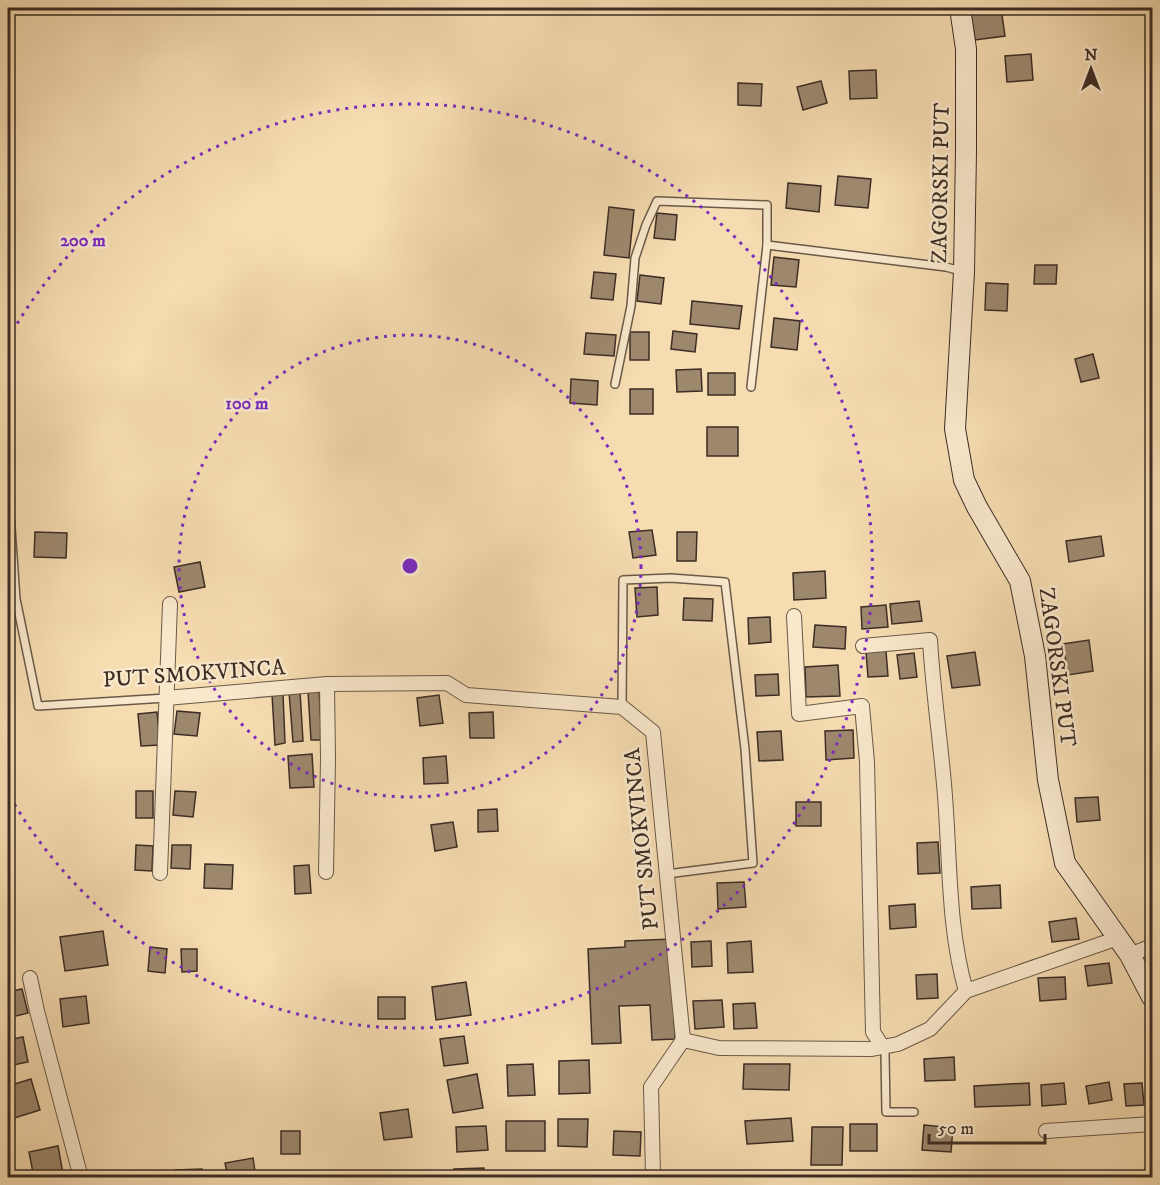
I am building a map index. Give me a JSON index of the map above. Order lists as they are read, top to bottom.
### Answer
{
  "streets": {
    "main road": ["ZAGORSKI PUT"],
    "street": ["PUT SMOKVINCA"]
  },
  "scale_bar": "50 m",
  "north": "top",
  "rings": ["200 m", "100 m"]
}
